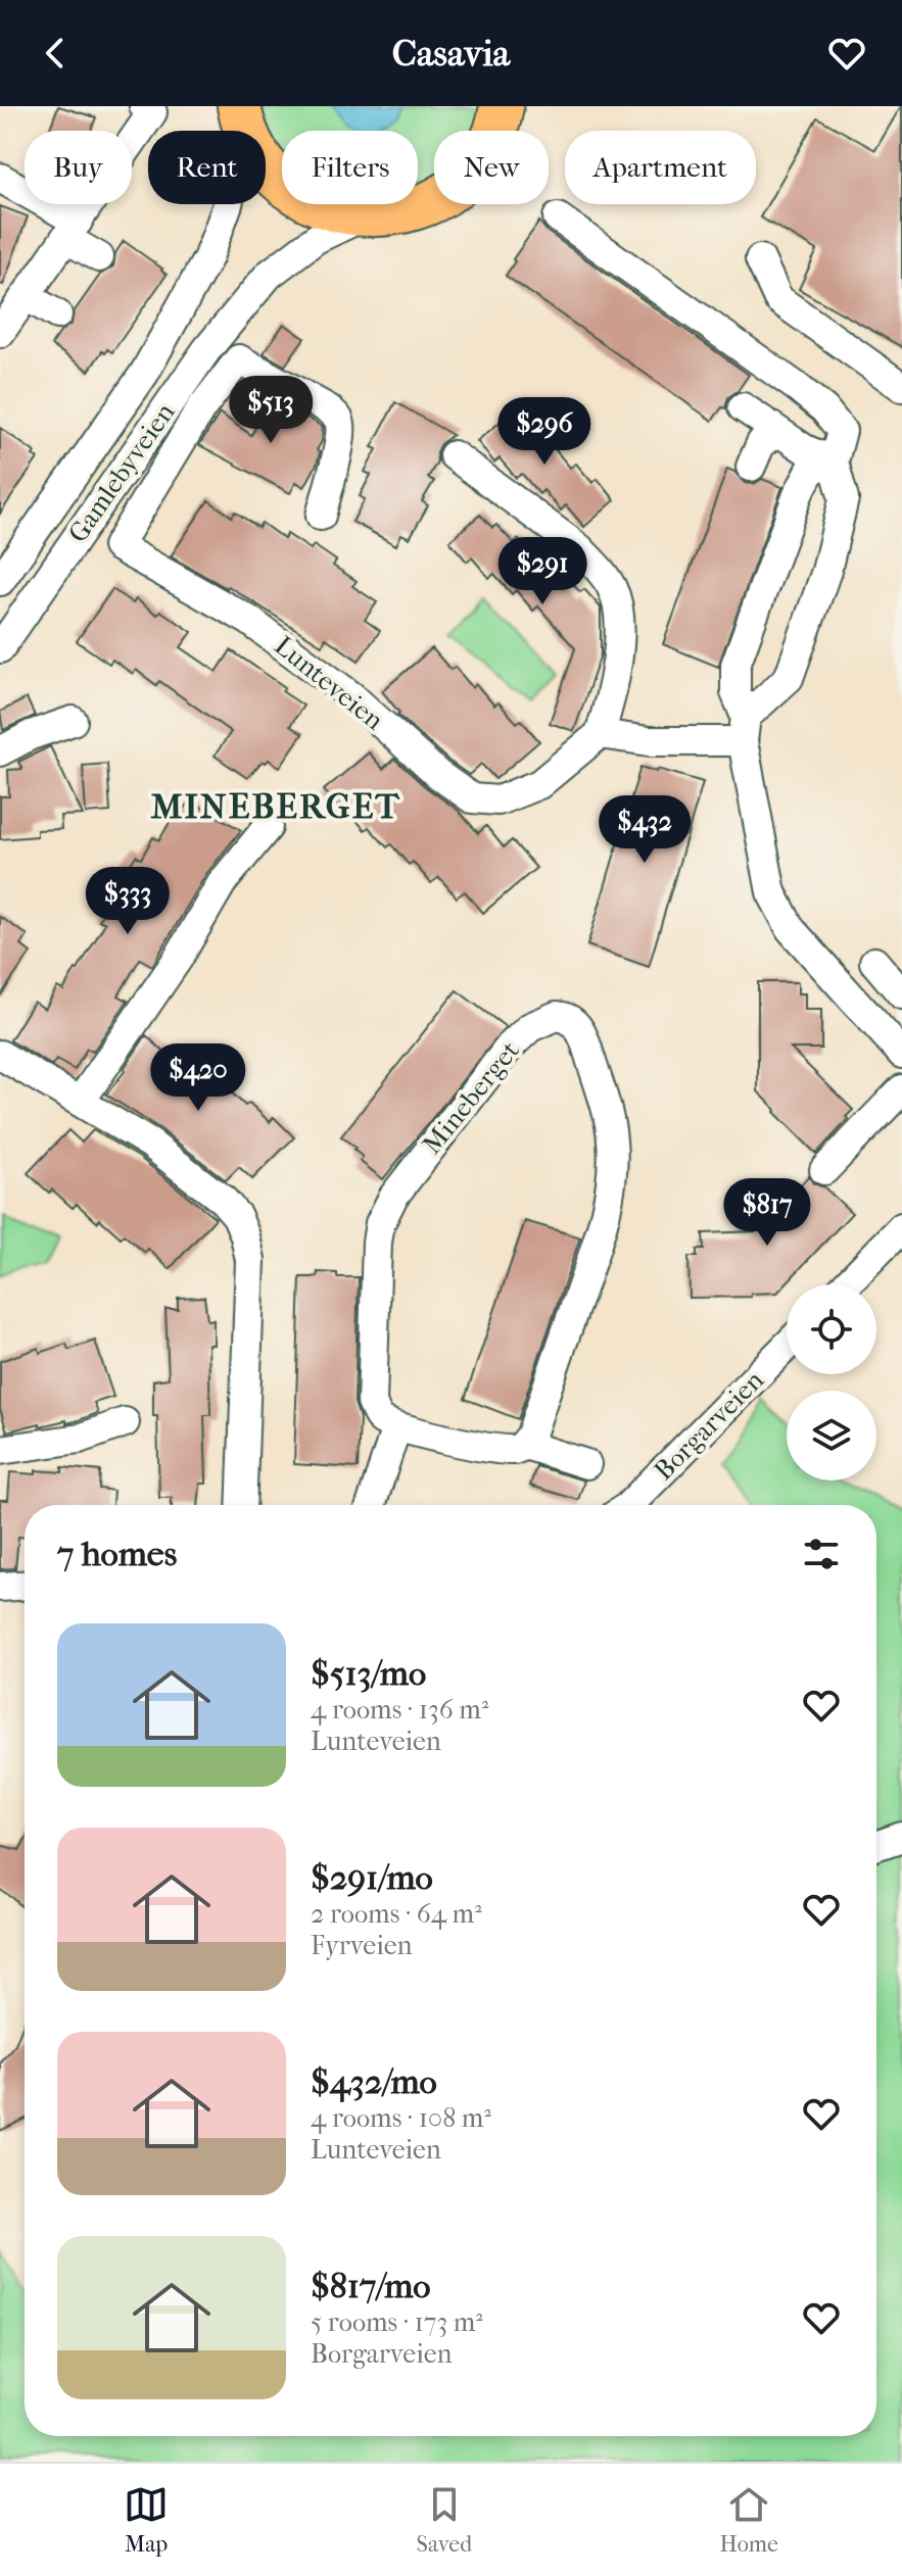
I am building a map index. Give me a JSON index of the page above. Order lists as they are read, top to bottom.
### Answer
{
  "streets": {
    "street": [
      "Gamlebyveien",
      "Lunteveien",
      "Mineberget",
      "Borgarveien"
    ]
  },
  "districts": ["MINEBERGET"],
  "page": {
    "header": "Casavia",
    "chip": [
      "Buy",
      "Rent",
      "Filters",
      "New",
      "Apartment"
    ],
    "price": [
      "$513",
      "$296",
      "$291",
      "$432",
      "$333",
      "$420",
      "$817"
    ],
    "heading": "7 homes",
    "list": [
      {
        "name": "$513/mo",
        "note": "4 rooms · 136 m² · Lunteveien"
      },
      {
        "name": "$291/mo",
        "note": "2 rooms · 64 m² · Fyrveien"
      },
      {
        "name": "$432/mo",
        "note": "4 rooms · 108 m² · Lunteveien"
      },
      {
        "name": "$817/mo",
        "note": "5 rooms · 173 m² · Borgarveien"
      }
    ],
    "tabs": ["Map", "Saved", "Home"]
  }
}
